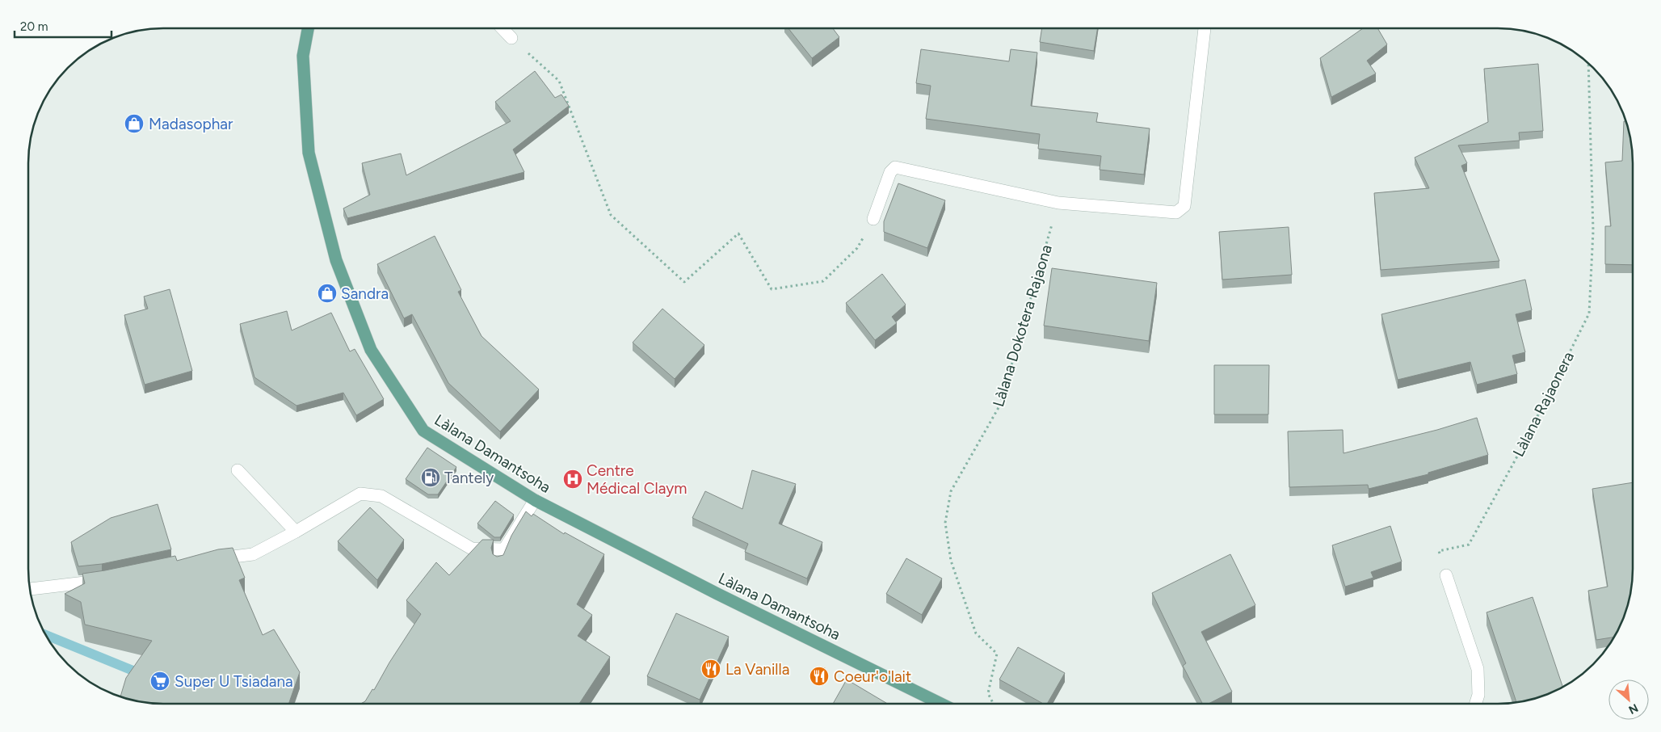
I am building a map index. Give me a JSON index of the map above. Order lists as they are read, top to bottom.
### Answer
{
  "streets": {
    "main road": ["Làlana Damantsoha"],
    "path": ["Làlana Dokotera Rajaona", "Làlana Rajaonera"]
  },
  "places": {
    "shop": ["Madasophar", "Sandra"],
    "fuel station": ["Tantely"],
    "hospital": ["Centre Médical Claym"],
    "restaurant": ["La Vanilla", "Coeur'o'lait"],
    "supermarket": ["Super U Tsiadana"]
  },
  "scale_bar": "20 m",
  "north": "bottom right"
}
